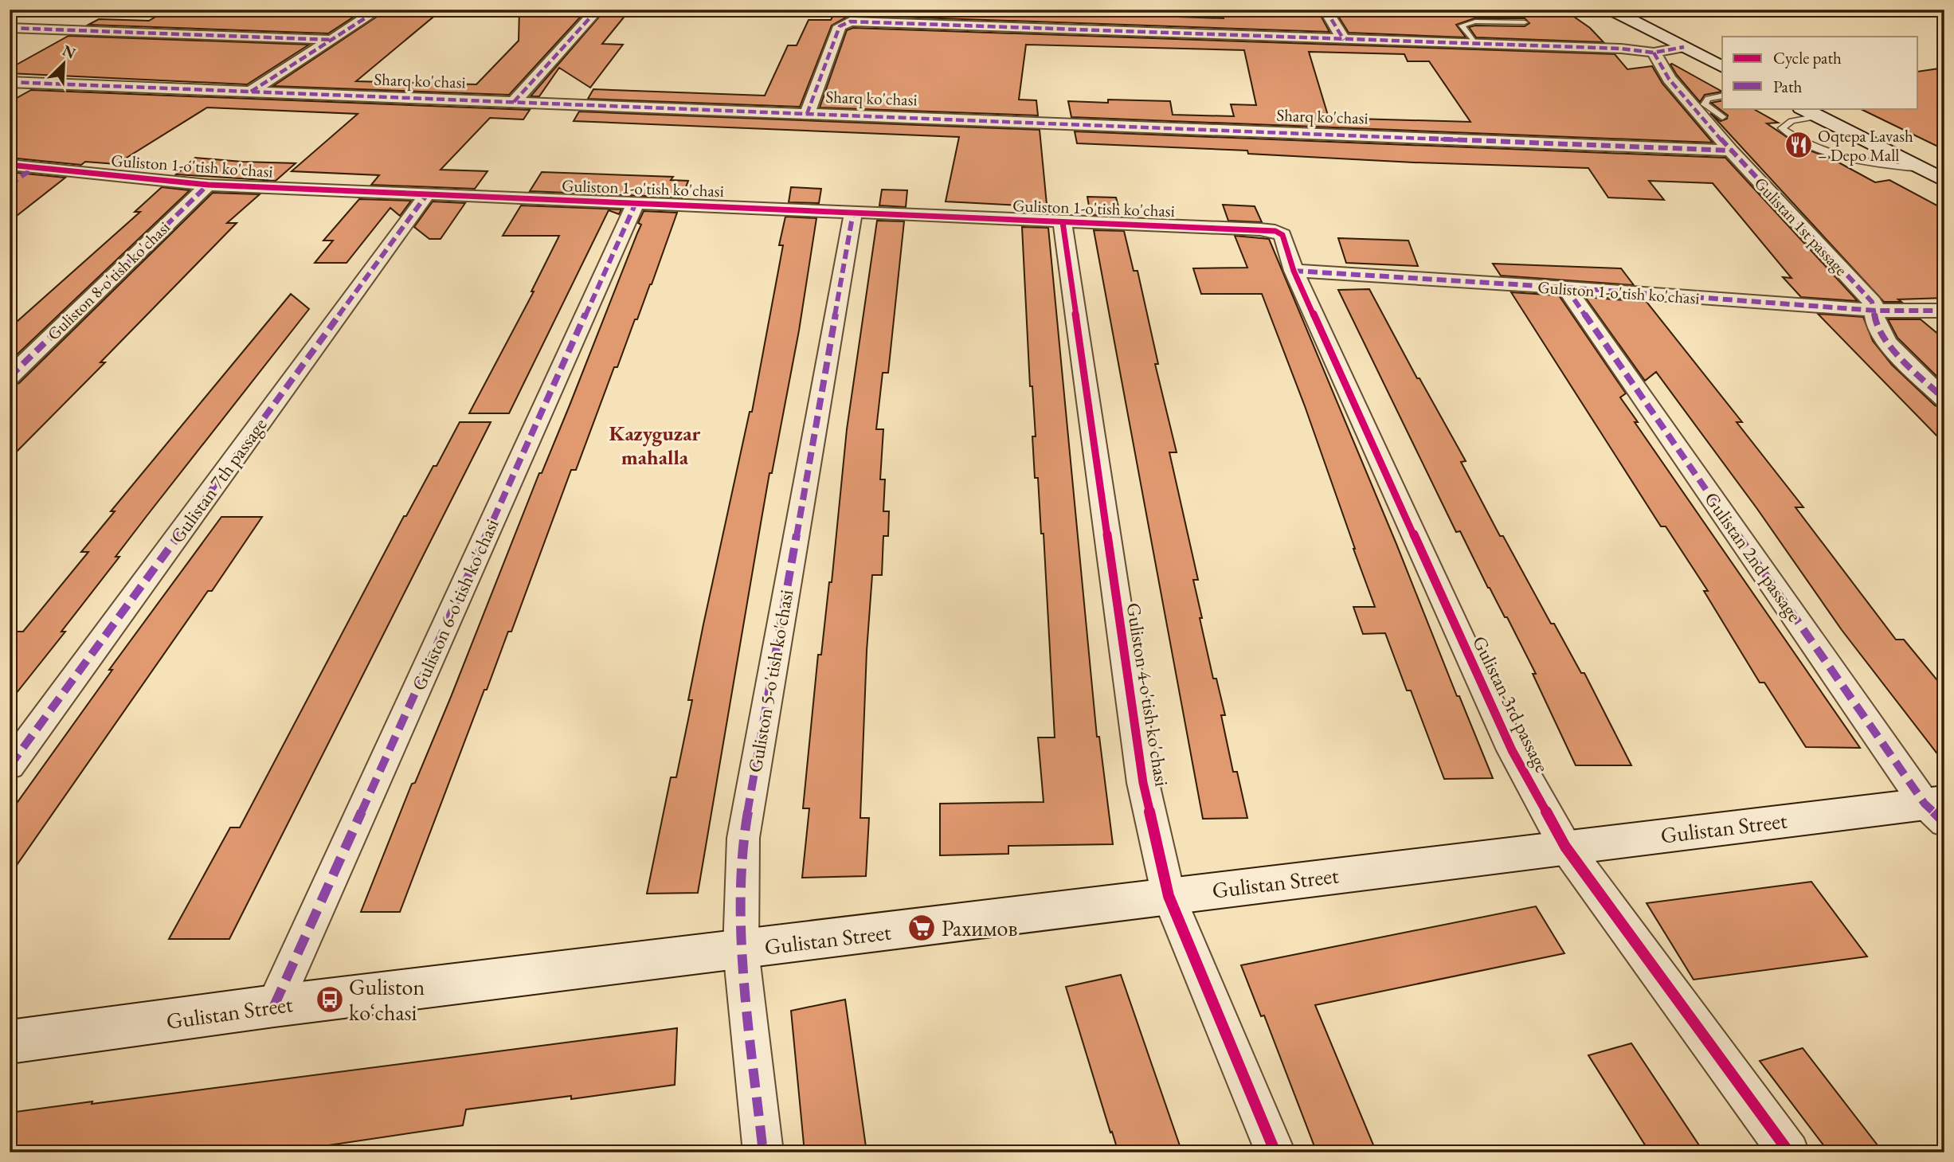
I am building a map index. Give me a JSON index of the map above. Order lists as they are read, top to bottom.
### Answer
{
  "streets": {
    "main road": ["Gulistan Street"],
    "street": [
      "Sharq ko'chasi",
      "Guliston 1-o'tish ko'chasi",
      "Gulistan 1st passage",
      "Guliston 8-o'tish ko'chasi",
      "Gulistan 7th passage",
      "Gulistan 2nd passage",
      "Guliston 6-o'tish ko'chasi",
      "Guliston 5-o'tish ko'chasi",
      "Guliston 4-o'tish ko'chasi",
      "Gulistan 3rd passage"
    ]
  },
  "crossings": [
    ["Sharq ko'chasi", "Gulistan 1st passage"],
    ["Guliston 1-o'tish ko'chasi", "Gulistan 1st passage"],
    ["Guliston 1-o'tish ko'chasi", "Guliston 8-o'tish ko'chasi"],
    ["Guliston 1-o'tish ko'chasi", "Gulistan 7th passage"],
    ["Guliston 1-o'tish ko'chasi", "Gulistan 2nd passage"],
    ["Guliston 1-o'tish ko'chasi", "Guliston 6-o'tish ko'chasi"],
    ["Guliston 1-o'tish ko'chasi", "Guliston 5-o'tish ko'chasi"],
    ["Guliston 1-o'tish ko'chasi", "Guliston 4-o'tish ko'chasi"],
    ["Guliston 1-o'tish ko'chasi", "Gulistan 3rd passage"],
    ["Gulistan 2nd passage", "Gulistan Street"],
    ["Guliston 6-o'tish ko'chasi", "Gulistan Street"],
    ["Guliston 5-o'tish ko'chasi", "Gulistan Street"],
    ["Guliston 4-o'tish ko'chasi", "Gulistan Street"],
    ["Gulistan 3rd passage", "Gulistan Street"]
  ],
  "districts": ["Kazyguzar mahalla"],
  "places": {
    "restaurant": ["Oqtepa Lavash – Depo Mall"],
    "supermarket": ["Рахимов"],
    "bus stop": ["Guliston koʻchasi"]
  },
  "legend": ["Cycle path", "Path"],
  "north": "top right"
}
